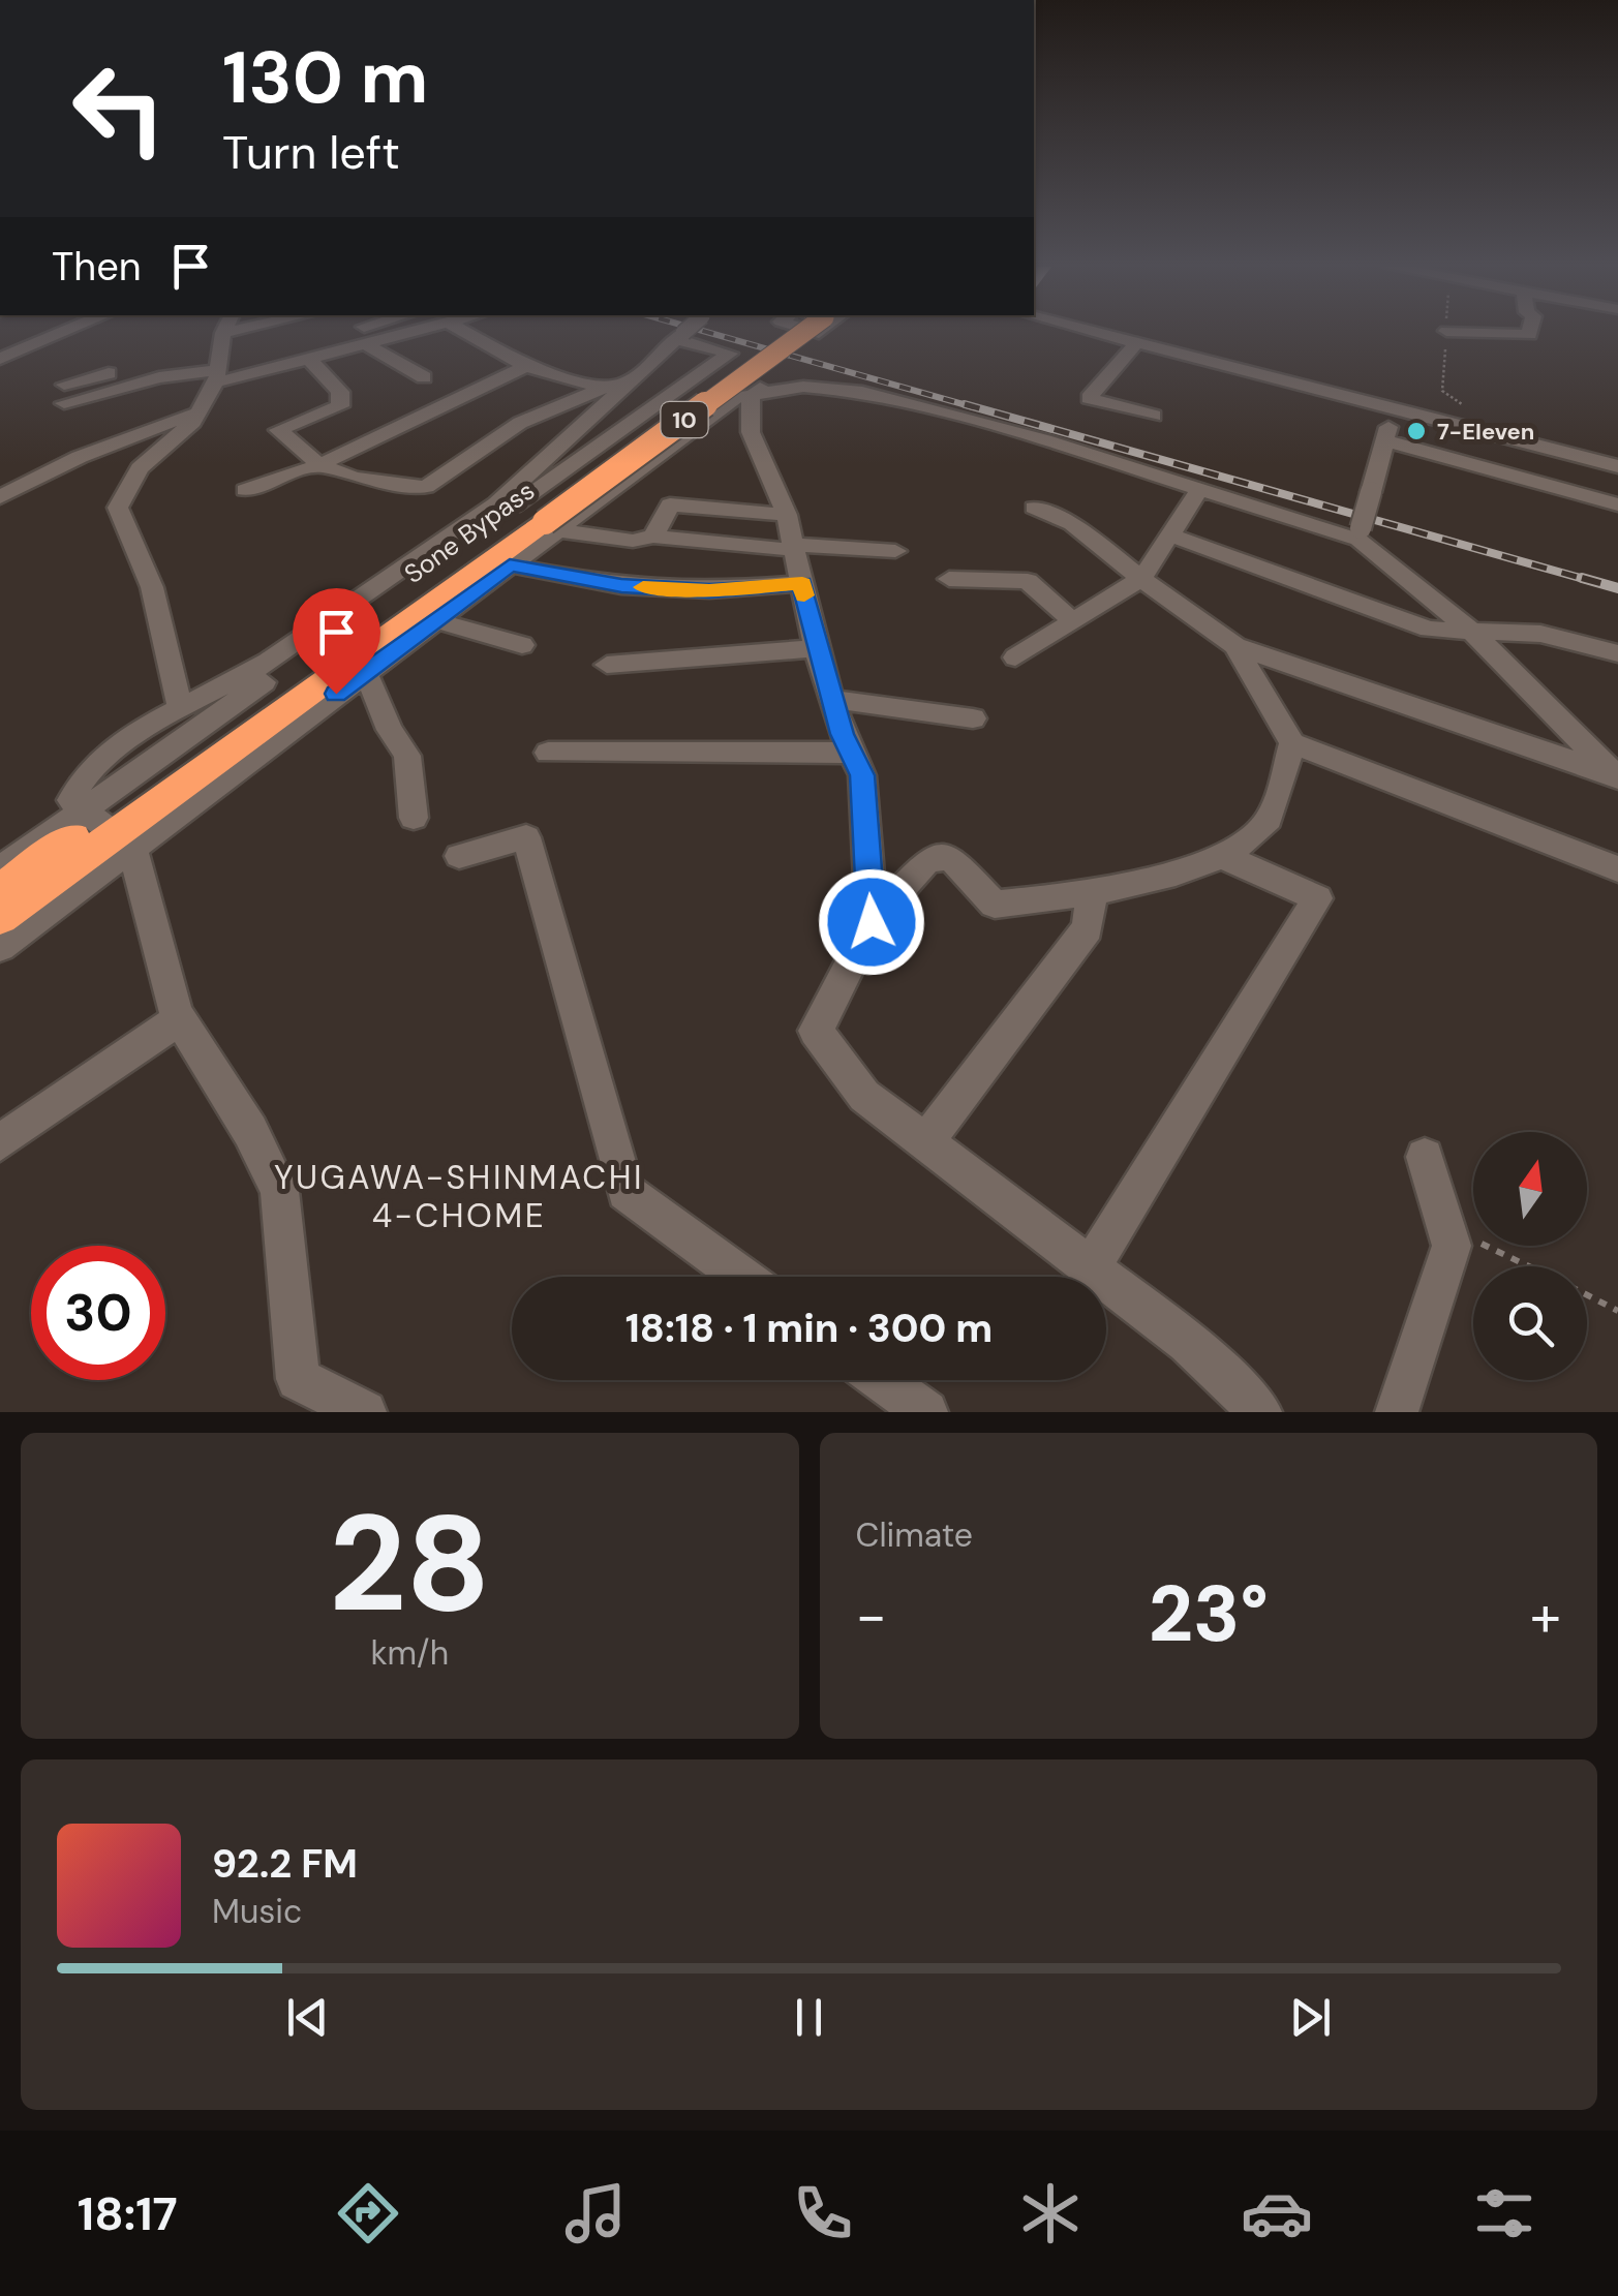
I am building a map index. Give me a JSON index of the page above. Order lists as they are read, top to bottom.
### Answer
{
  "streets": {
    "highway": ["10", "Sone Bypass"]
  },
  "districts": ["YUGAWA-SHINMACHI 4-CHOME"],
  "places": ["7-Eleven"],
  "north": "top",
  "page": {
    "turn": ["130 m", "Turn left"],
    "then": "Then",
    "limit": "30",
    "trip": "18:18 · 1 min · 300 m",
    "tile": [
      ["28", "km/h"],
      "Climate"
    ],
    "heat": ["−", "23°", "+"],
    "song": ["92.2 FM", "Music"],
    "tabs": "18:17"
  }
}
